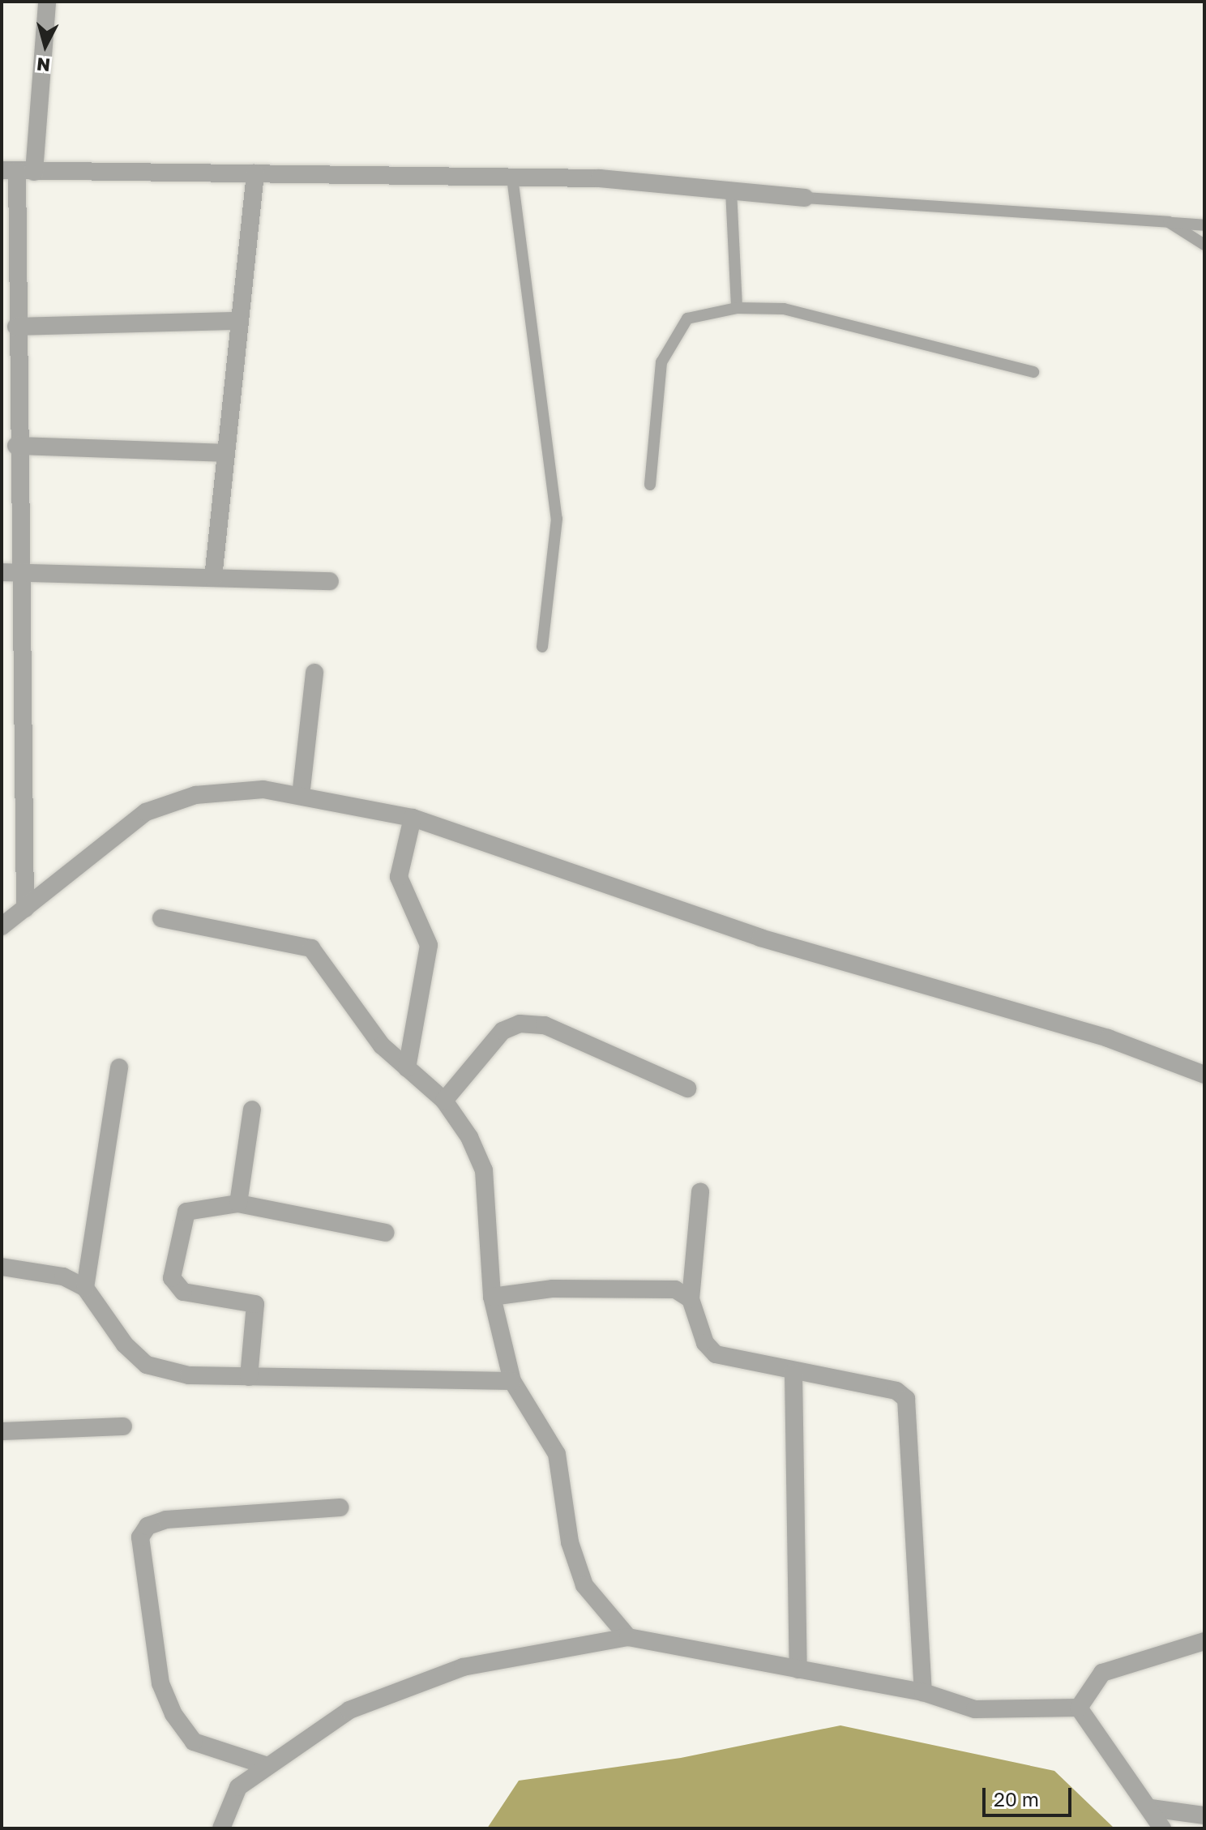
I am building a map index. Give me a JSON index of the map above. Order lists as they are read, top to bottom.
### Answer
{
  "scale_bar": "20 m",
  "north": "bottom"
}
